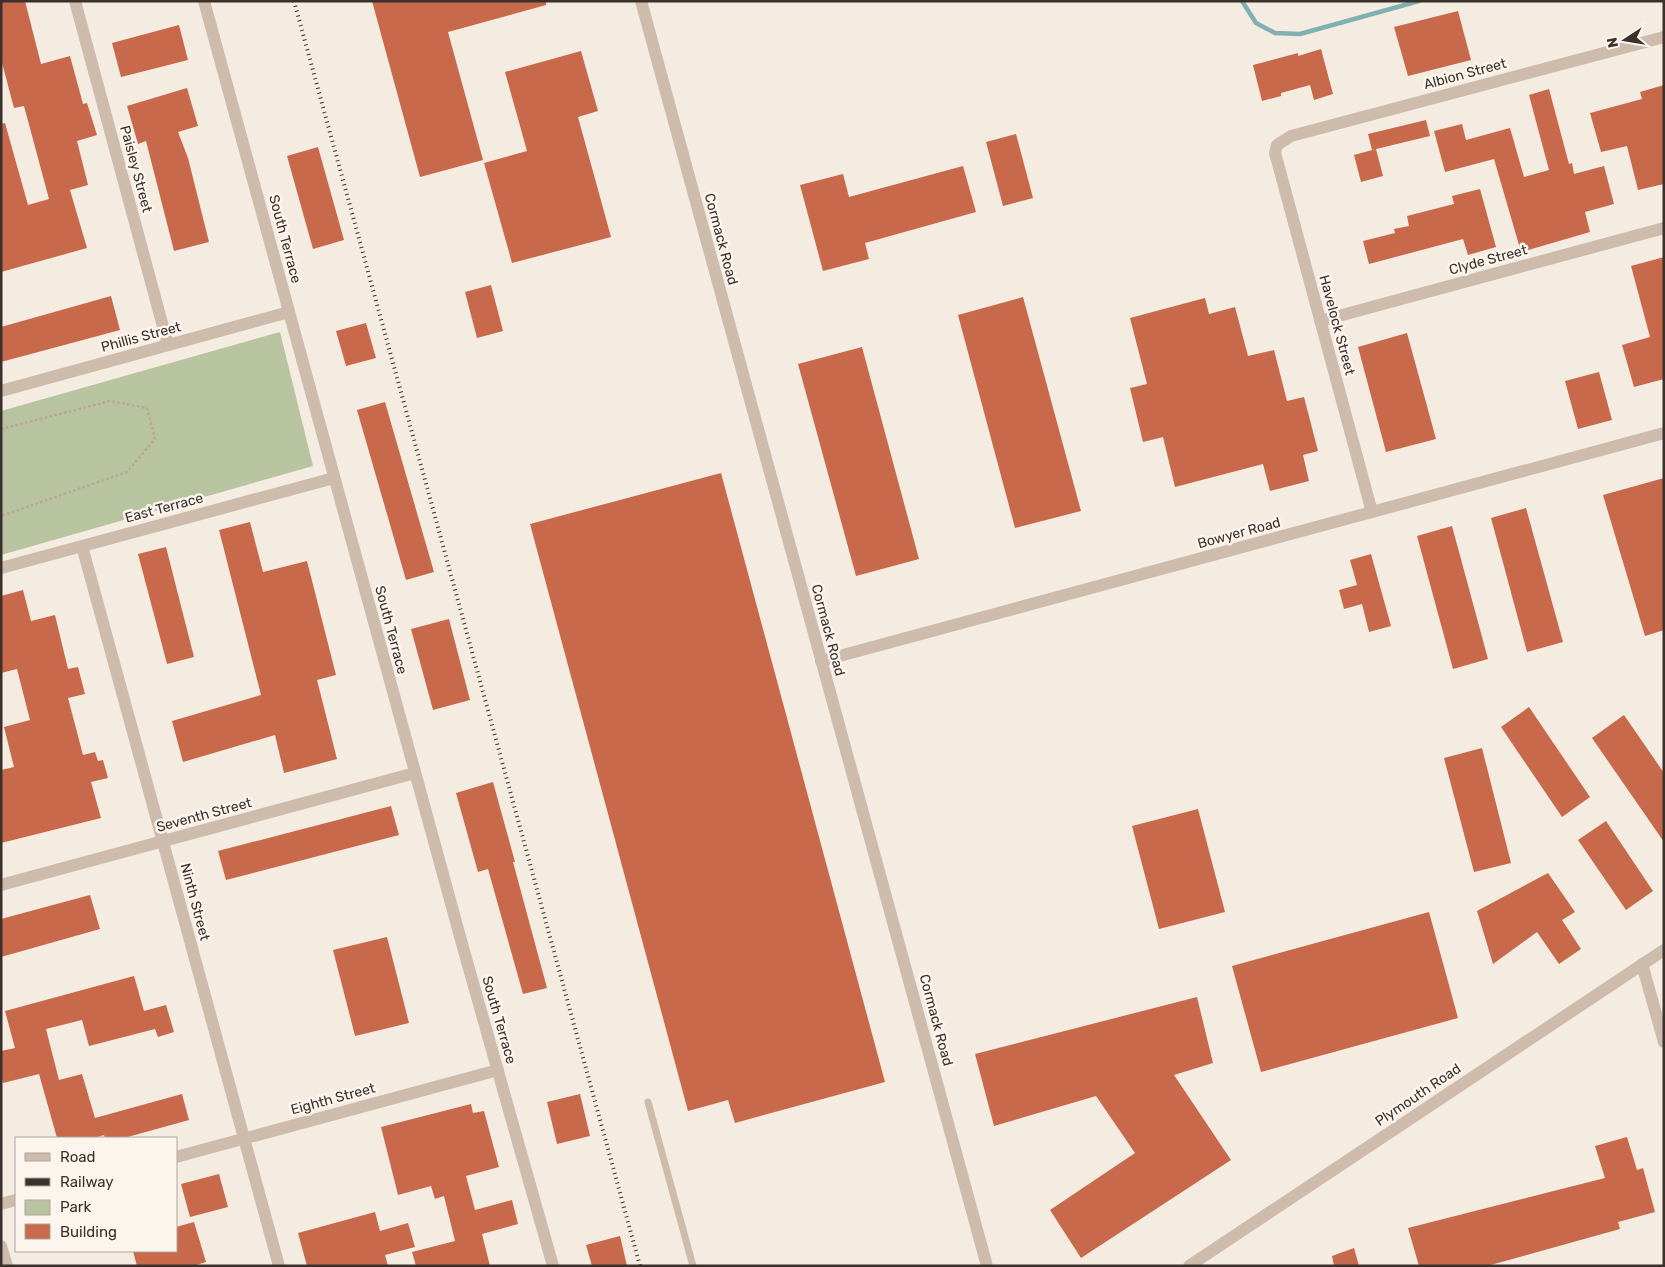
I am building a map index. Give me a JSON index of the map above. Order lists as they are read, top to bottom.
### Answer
{
  "streets": {
    "street": [
      "Albion Street",
      "Paisley Street",
      "South Terrace",
      "Cormack Road",
      "Clyde Street",
      "Havelock Street",
      "Phillis Street",
      "East Terrace",
      "Bowyer Road",
      "Seventh Street",
      "Ninth Street",
      "Plymouth Road",
      "Eighth Street"
    ]
  },
  "crossings": [
    ["Albion Street", "Havelock Street"],
    ["Paisley Street", "Phillis Street"],
    ["South Terrace", "Phillis Street"],
    ["South Terrace", "East Terrace"],
    ["South Terrace", "Seventh Street"],
    ["South Terrace", "Eighth Street"],
    ["Cormack Road", "Bowyer Road"],
    ["Clyde Street", "Havelock Street"],
    ["Havelock Street", "Bowyer Road"],
    ["East Terrace", "Ninth Street"],
    ["Seventh Street", "Ninth Street"],
    ["Ninth Street", "Eighth Street"]
  ],
  "legend": [
    "Road",
    "Railway",
    "Park",
    "Building"
  ],
  "north": "left"
}
